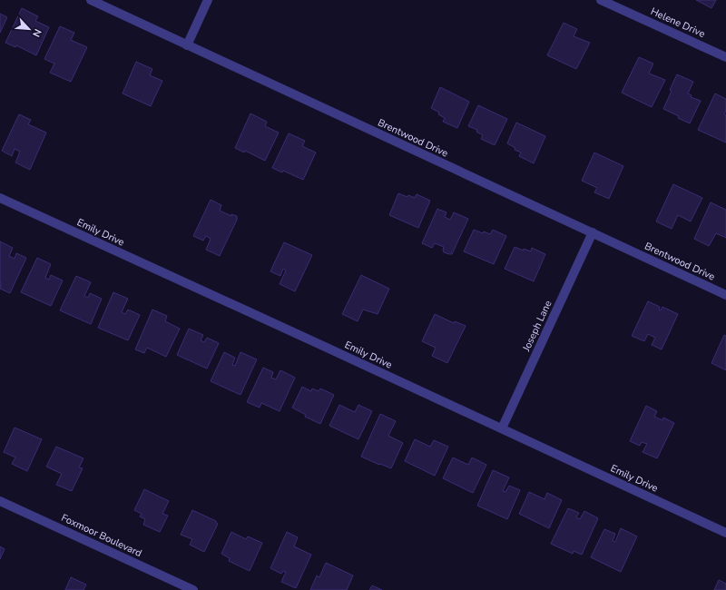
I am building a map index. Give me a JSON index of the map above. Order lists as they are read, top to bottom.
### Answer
{
  "streets": {
    "street": [
      "Helene Drive",
      "Brentwood Drive",
      "Emily Drive",
      "Joseph Lane",
      "Foxmoor Boulevard"
    ]
  },
  "crossings": [
    ["Brentwood Drive", "Joseph Lane"],
    ["Emily Drive", "Joseph Lane"]
  ],
  "north": "bottom right"
}
